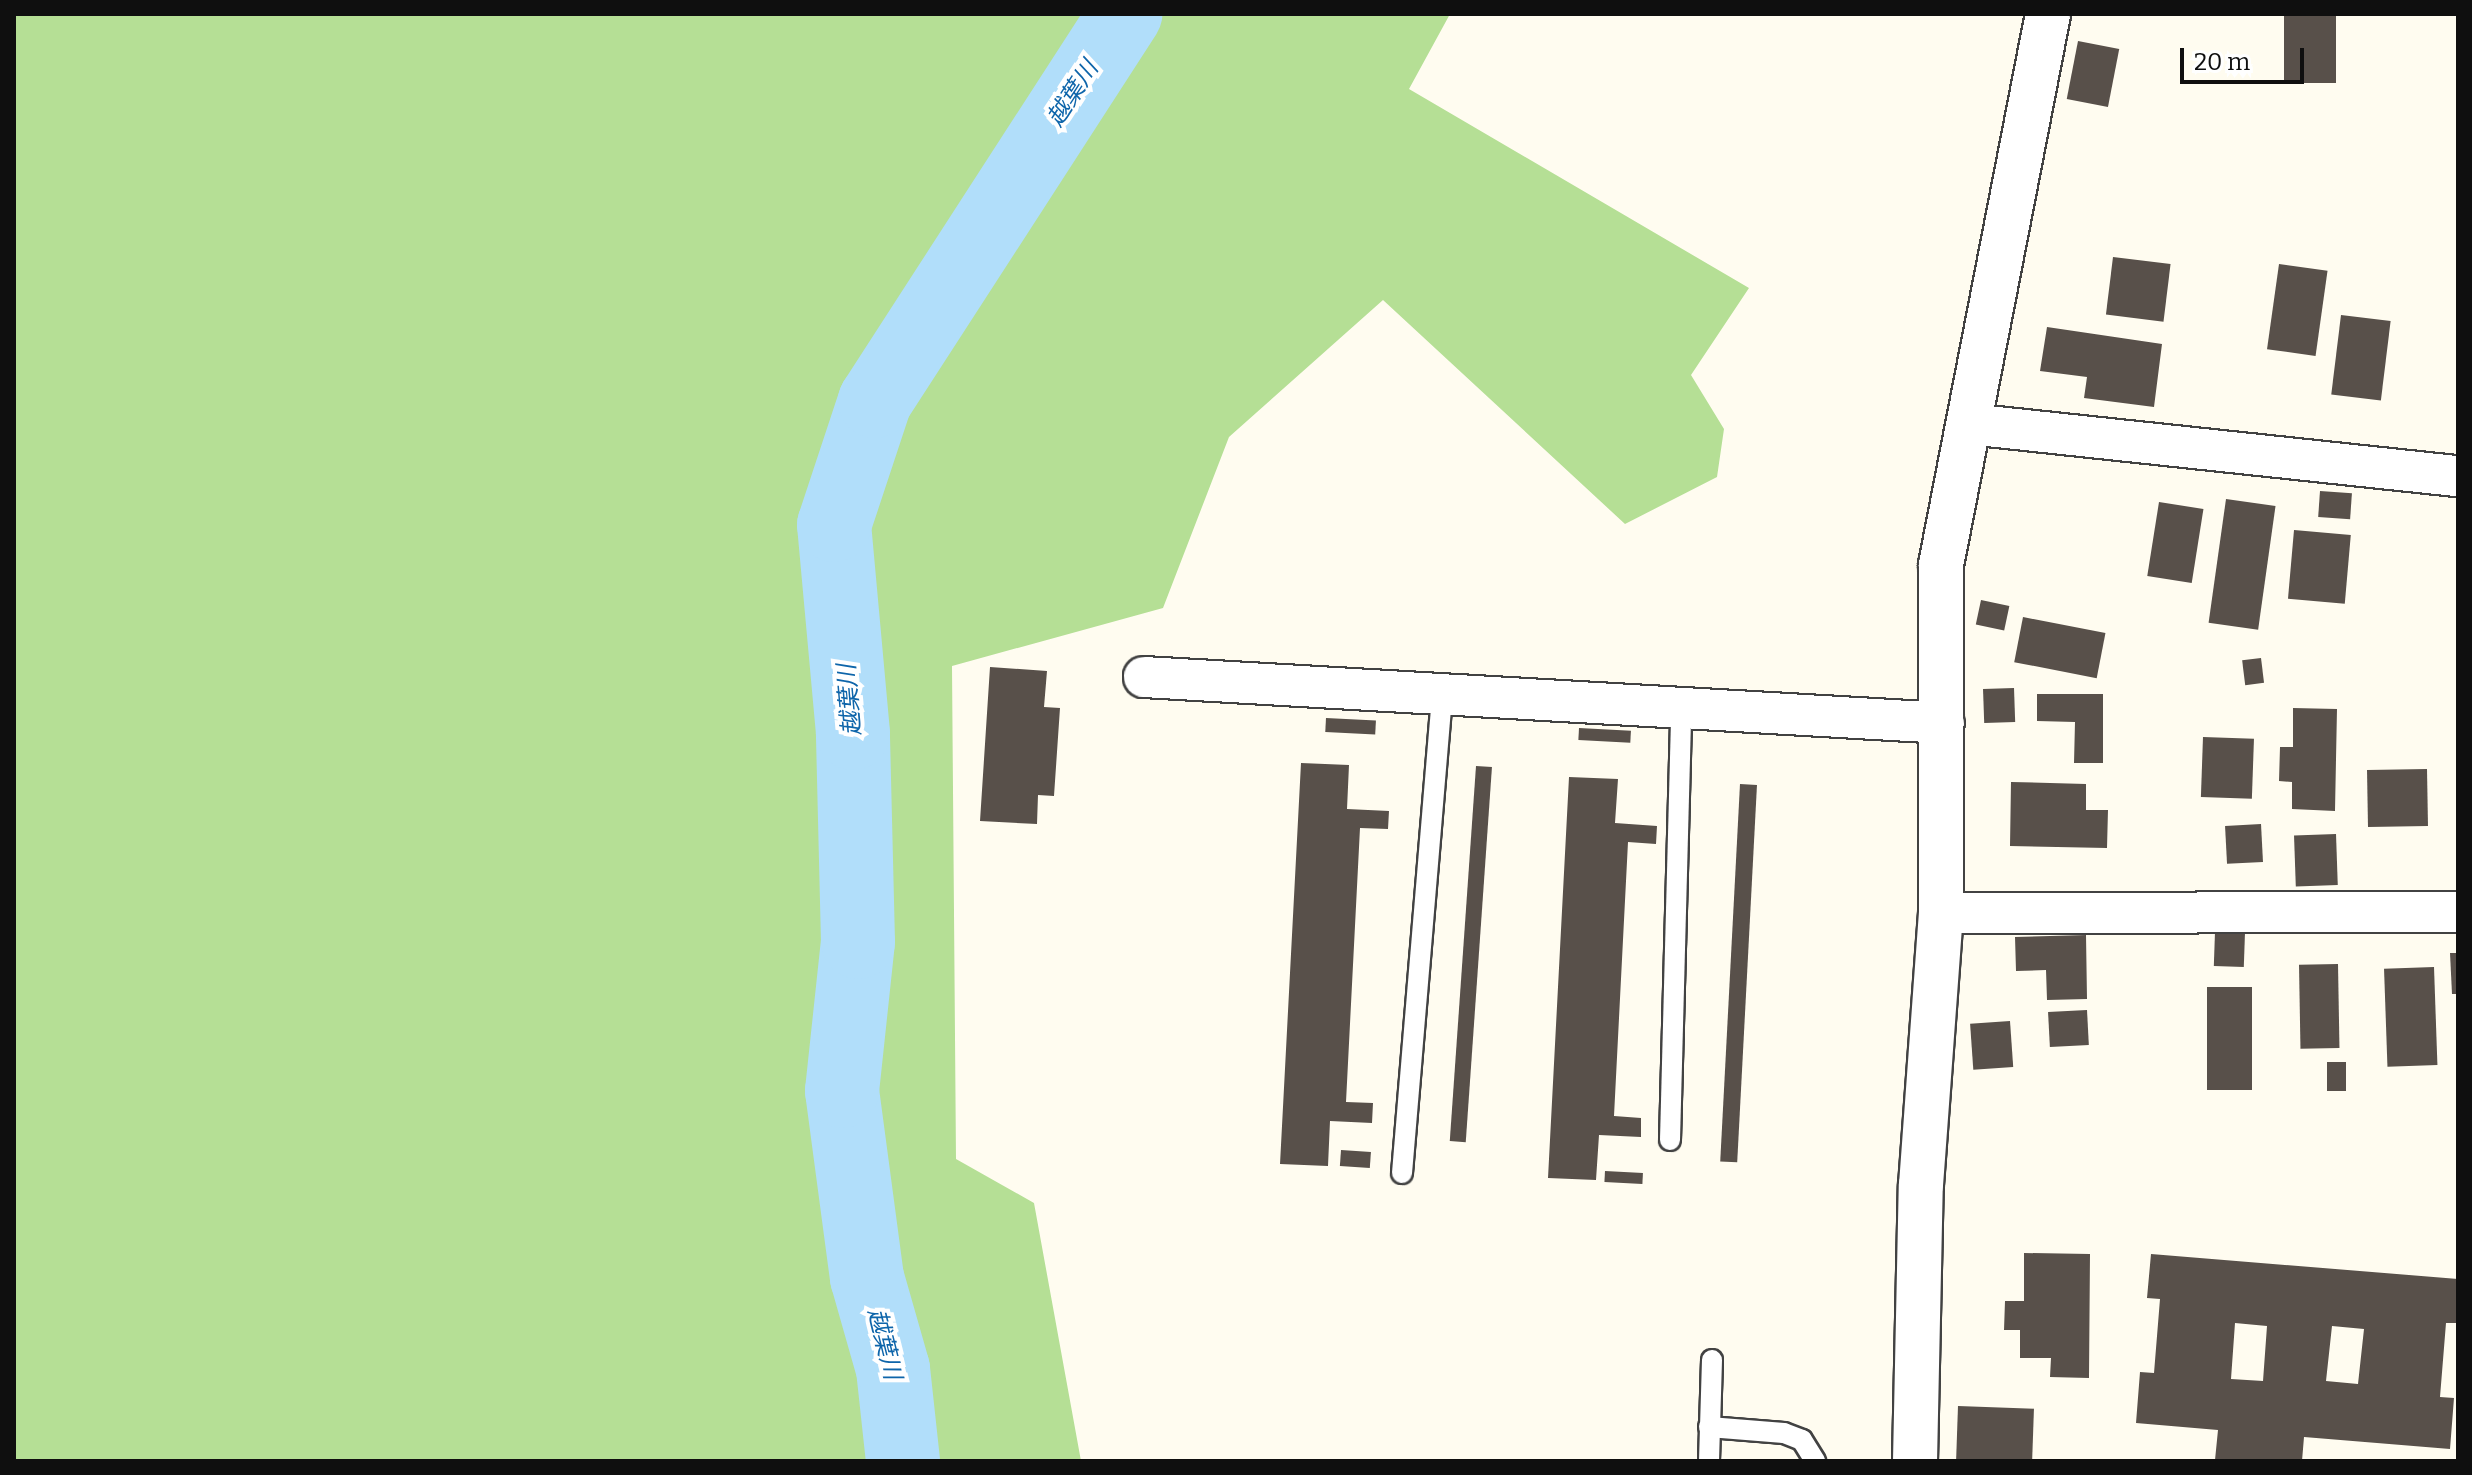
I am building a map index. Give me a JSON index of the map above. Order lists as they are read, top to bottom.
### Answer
{
  "water": ["越葉川"],
  "scale_bar": "20 m"
}
